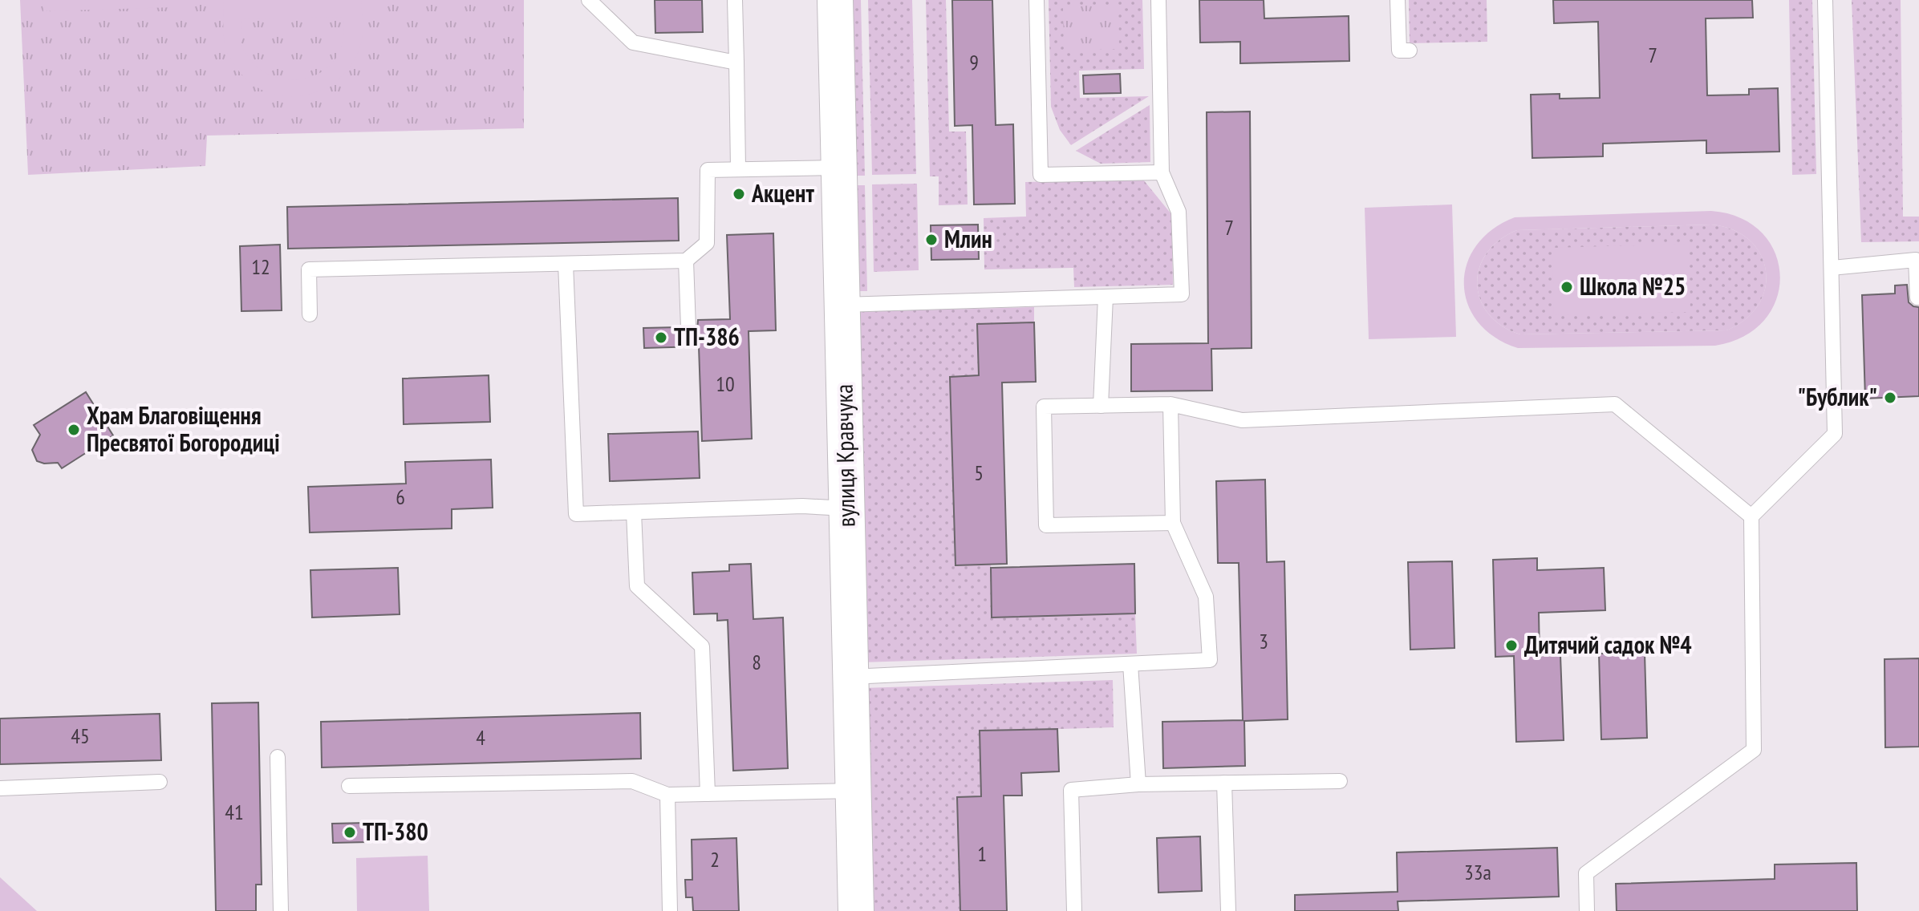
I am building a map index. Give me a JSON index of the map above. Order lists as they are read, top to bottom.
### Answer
{
  "streets": {
    "street": ["вулиця Кравчука"]
  },
  "places": [
    "Акцент",
    "Млин",
    "Школа №25",
    "ТП-386",
    "\"Бублик\"",
    "Храм Благовіщення Пресвятої Богородиці",
    "Дитячий садок №4",
    "ТП-380"
  ],
  "house_numbers": [
    "7",
    "9",
    "7",
    "12",
    "10",
    "5",
    "6",
    "3",
    "8",
    "45",
    "4",
    "41",
    "1",
    "2",
    "33а"
  ]
}
